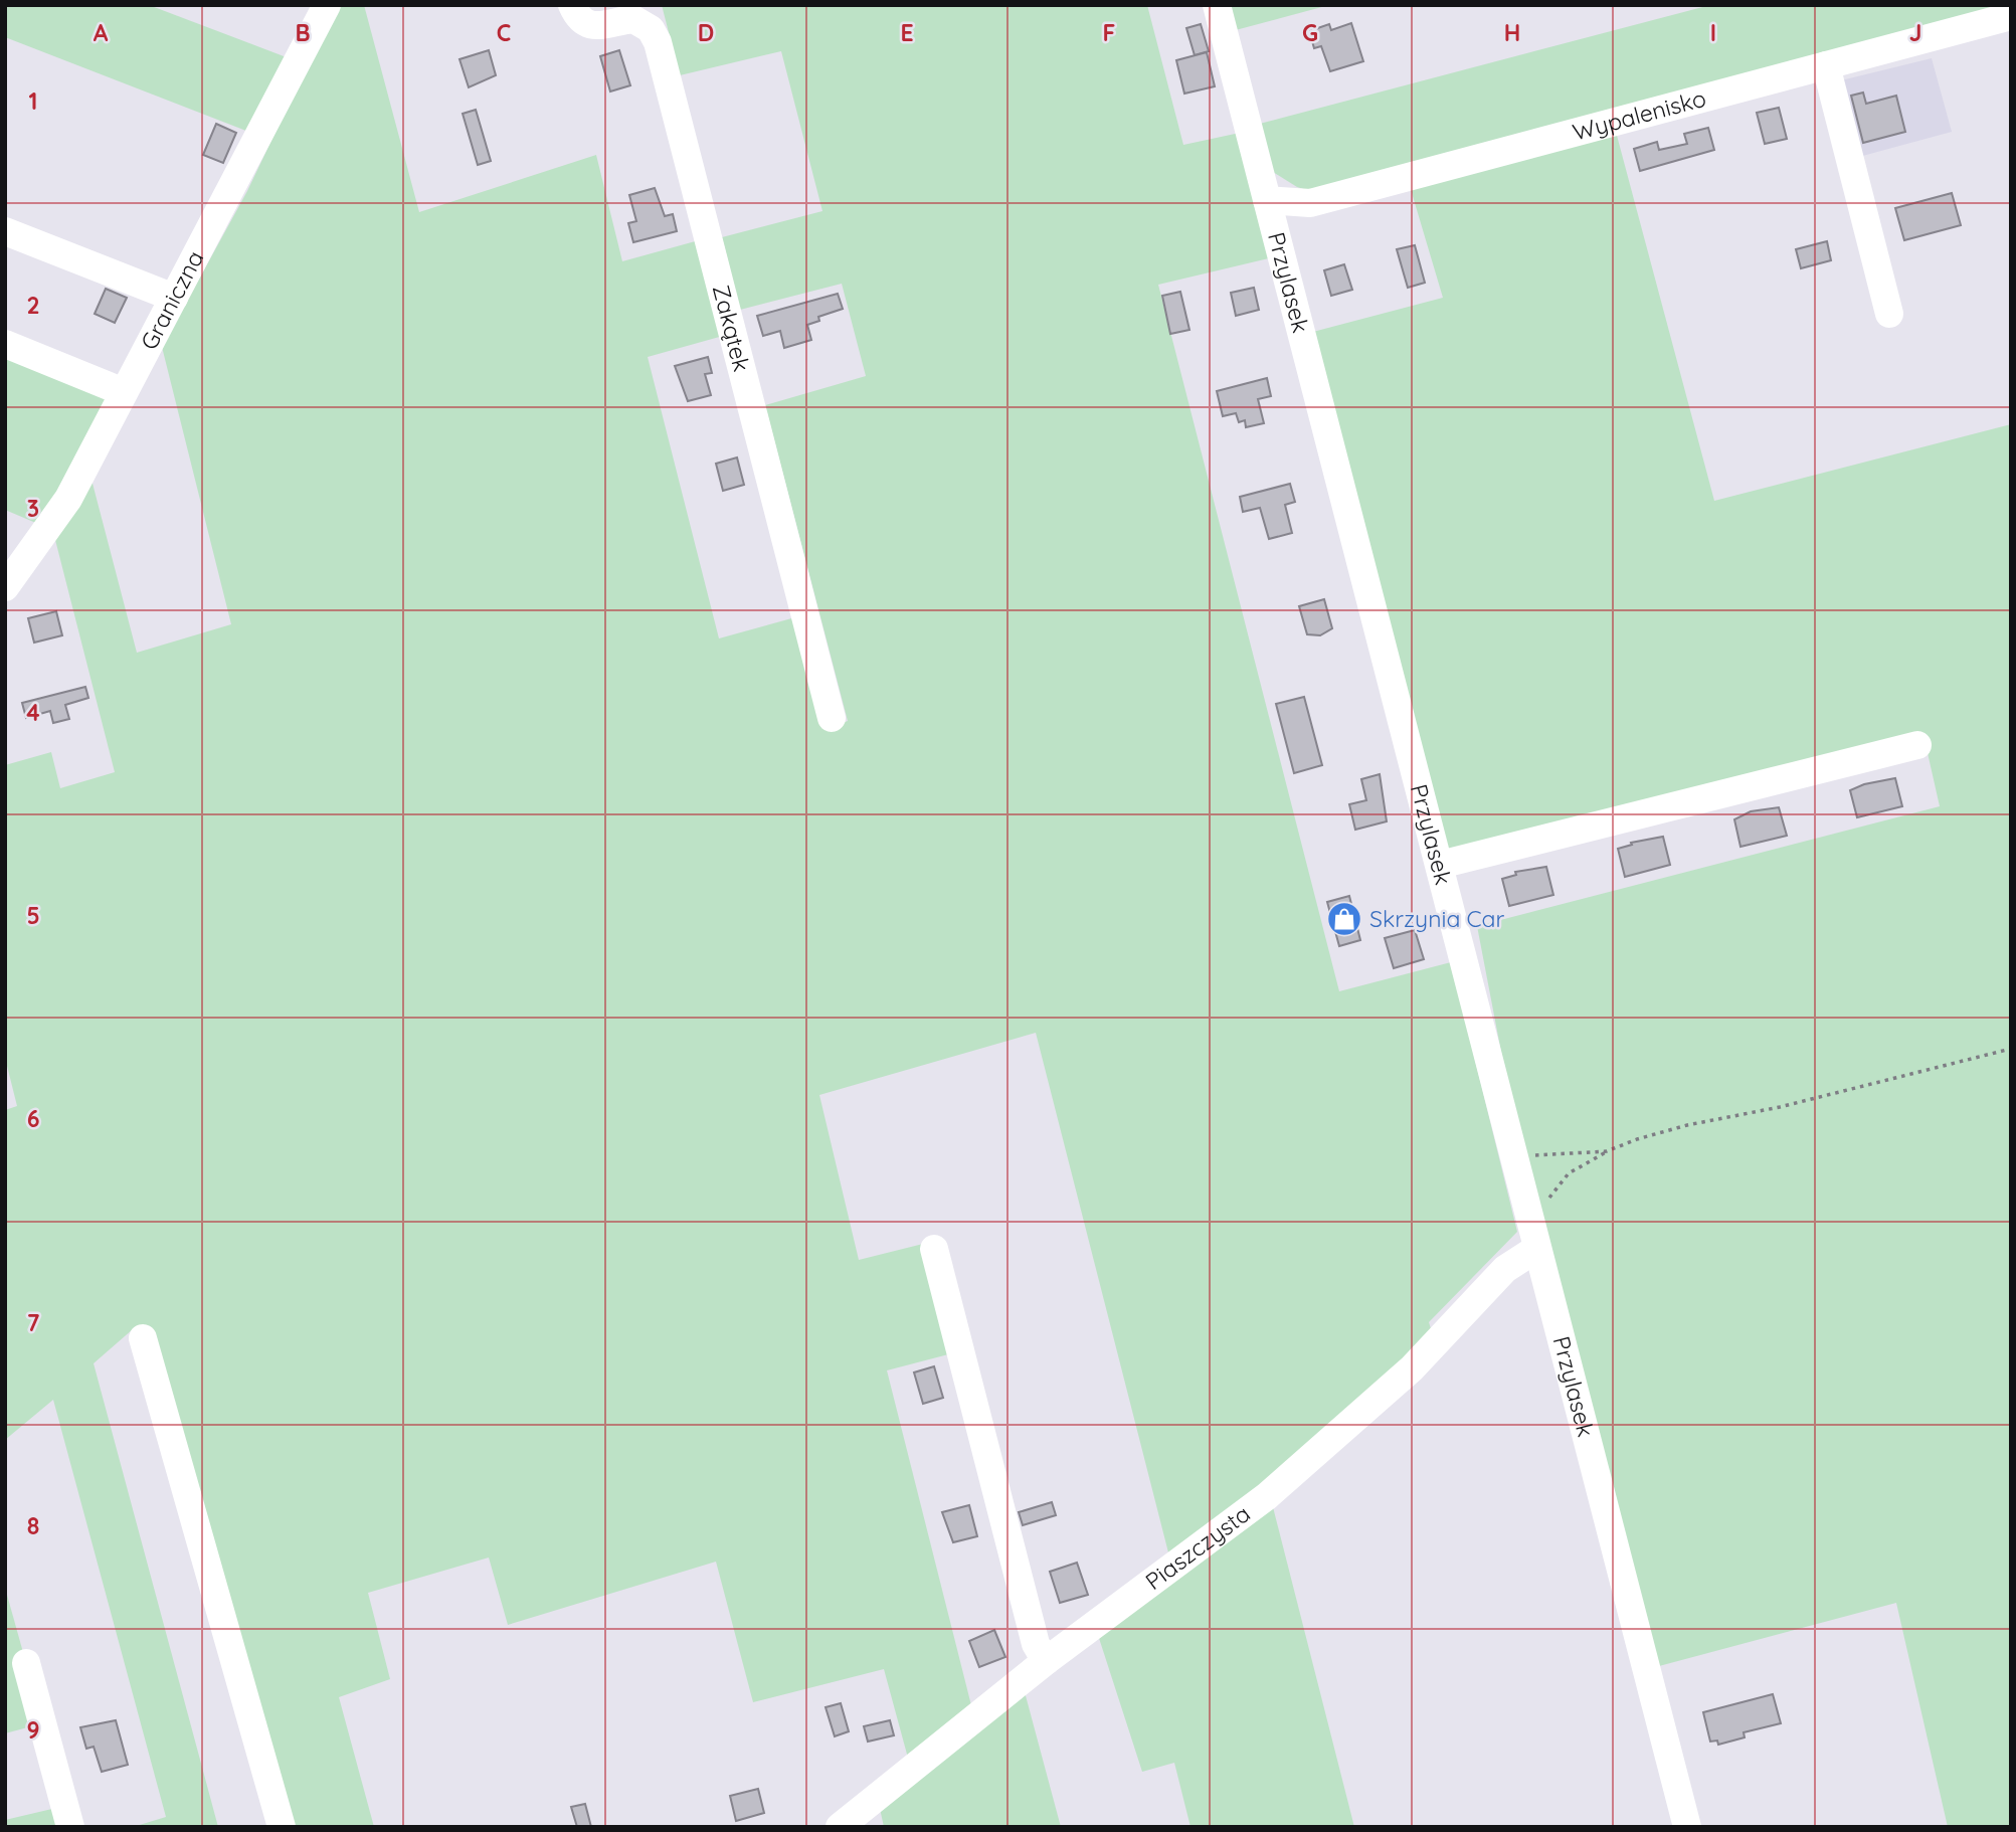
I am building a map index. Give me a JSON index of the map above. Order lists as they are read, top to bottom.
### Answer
{
  "streets": {
    "street": [
      "Wypalenisko",
      "Przylasek",
      "Graniczna",
      "Zakątek",
      "Piaszczysta"
    ]
  },
  "crossings": [
    ["Wypalenisko", "Przylasek"],
    ["Przylasek", "Piaszczysta"]
  ],
  "places": {
    "shop": ["Skrzynia Car"]
  },
  "grid": {
    "columns": [
      "A",
      "B",
      "C",
      "D",
      "E",
      "F",
      "G",
      "H",
      "I",
      "J"
    ],
    "rows": [
      "1",
      "2",
      "3",
      "4",
      "5",
      "6",
      "7",
      "8",
      "9"
    ]
  }
}
